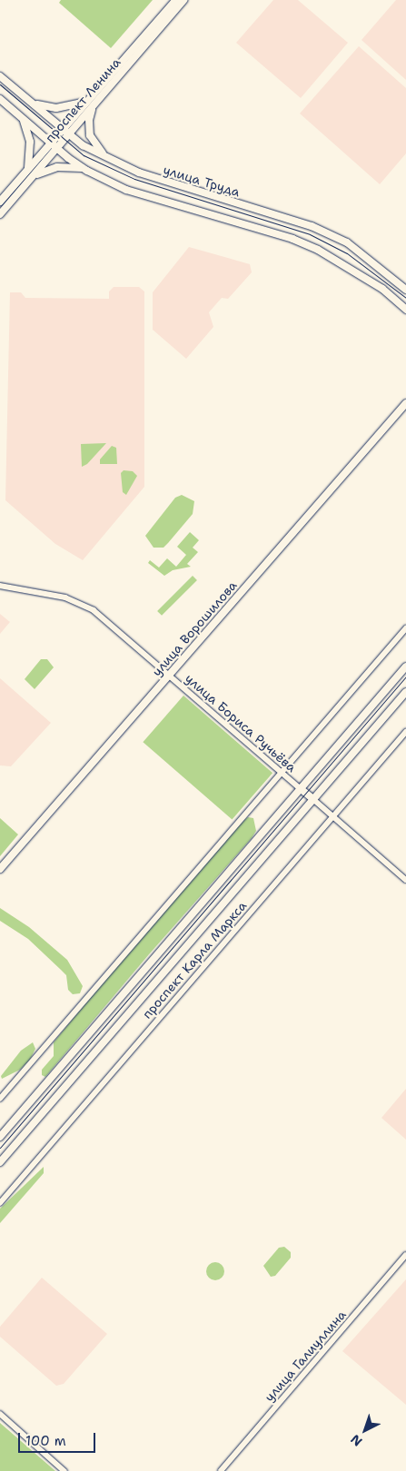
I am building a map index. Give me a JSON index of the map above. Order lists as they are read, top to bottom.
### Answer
{
  "streets": {
    "main road": [
      "проспект Ленина",
      "улица Труда",
      "улица Ворошилова",
      "улица Бориса Ручьёва",
      "проспект Карла Маркса"
    ],
    "street": ["улица Галиуллина"]
  },
  "crossings": [
    ["проспект Ленина", "улица Труда"],
    ["улица Ворошилова", "улица Бориса Ручьёва"],
    ["улица Бориса Ручьёва", "проспект Карла Маркса"]
  ],
  "scale_bar": "100 m",
  "north": "bottom left"
}
